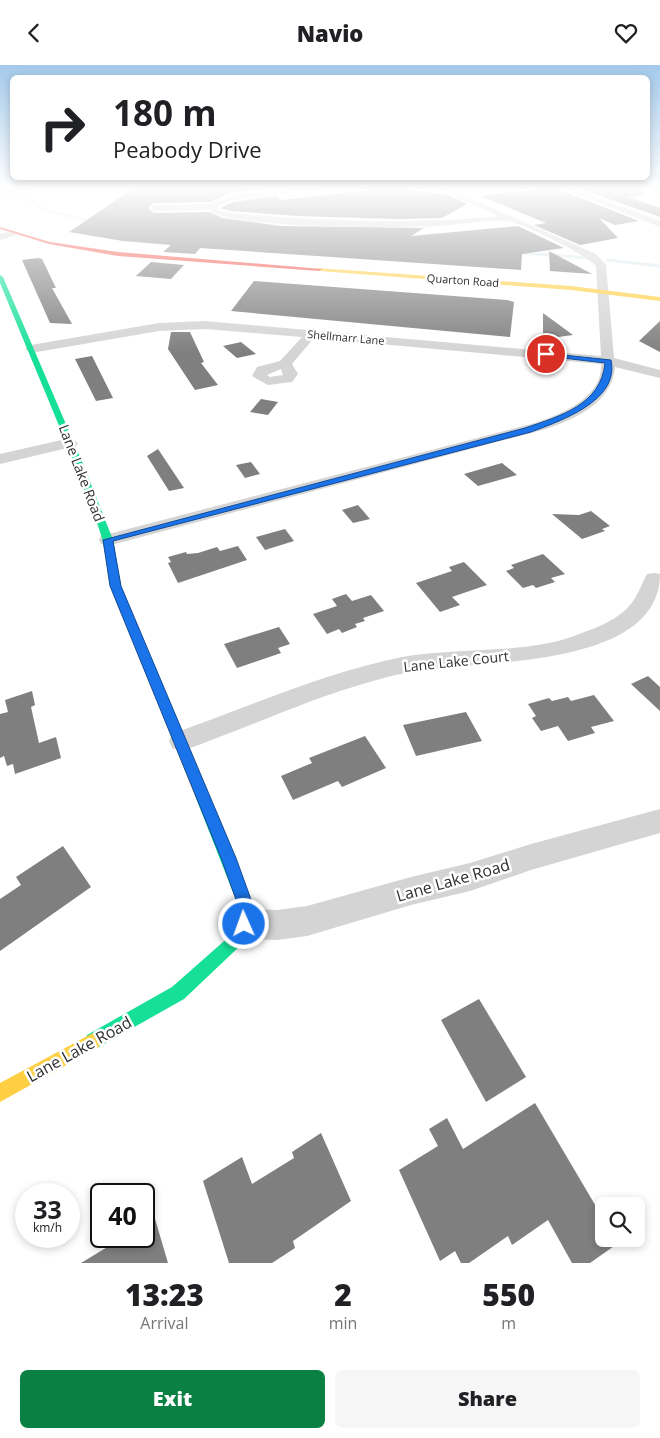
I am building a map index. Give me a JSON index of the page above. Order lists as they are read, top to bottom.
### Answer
{
  "streets": {
    "street": [
      "Quarton Road",
      "Shellmarr Lane",
      "Lane Lake Road",
      "Lane Lake Court"
    ]
  },
  "crossings": [
    ["Shellmarr Lane", "Lane Lake Road"],
    ["Lane Lake Road", "Lane Lake Court"]
  ],
  "page": {
    "header": "Navio",
    "turn": ["180 m", "Peabody Drive"],
    "speed": "33 km/h",
    "limit": "40",
    "eta": [
      "13:23",
      "Arrival",
      "2",
      "min",
      "550",
      "m"
    ],
    "buttons": ["Exit", "Share"]
  }
}
